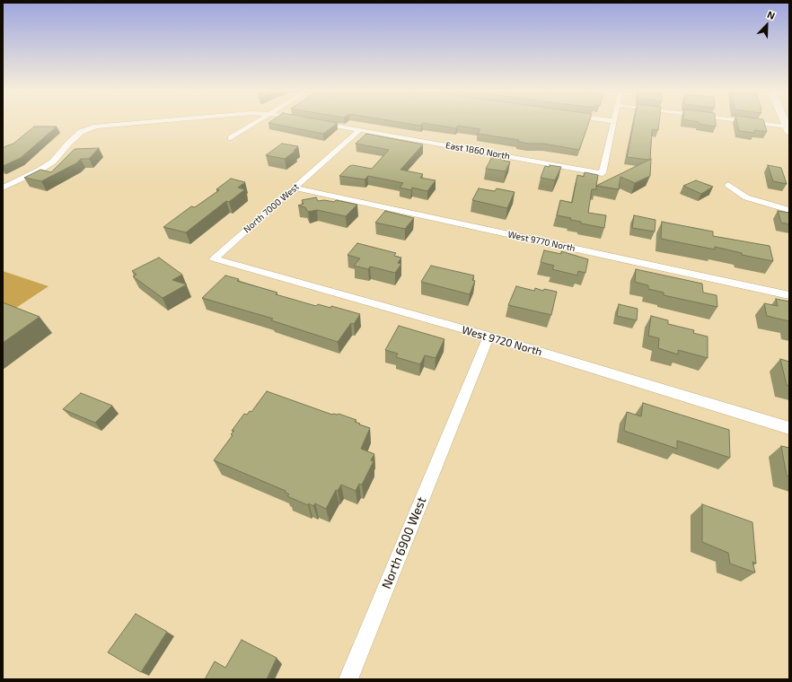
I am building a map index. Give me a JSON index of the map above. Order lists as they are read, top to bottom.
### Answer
{
  "streets": {
    "street": [
      "East 1860 North",
      "North 7000 West",
      "West 9770 North",
      "West 9720 North",
      "North 6900 West"
    ]
  },
  "crossings": [
    ["East 1860 North", "North 7000 West"],
    ["North 7000 West", "West 9770 North"],
    ["North 7000 West", "West 9720 North"],
    ["West 9720 North", "North 6900 West"]
  ],
  "north": "top right"
}
